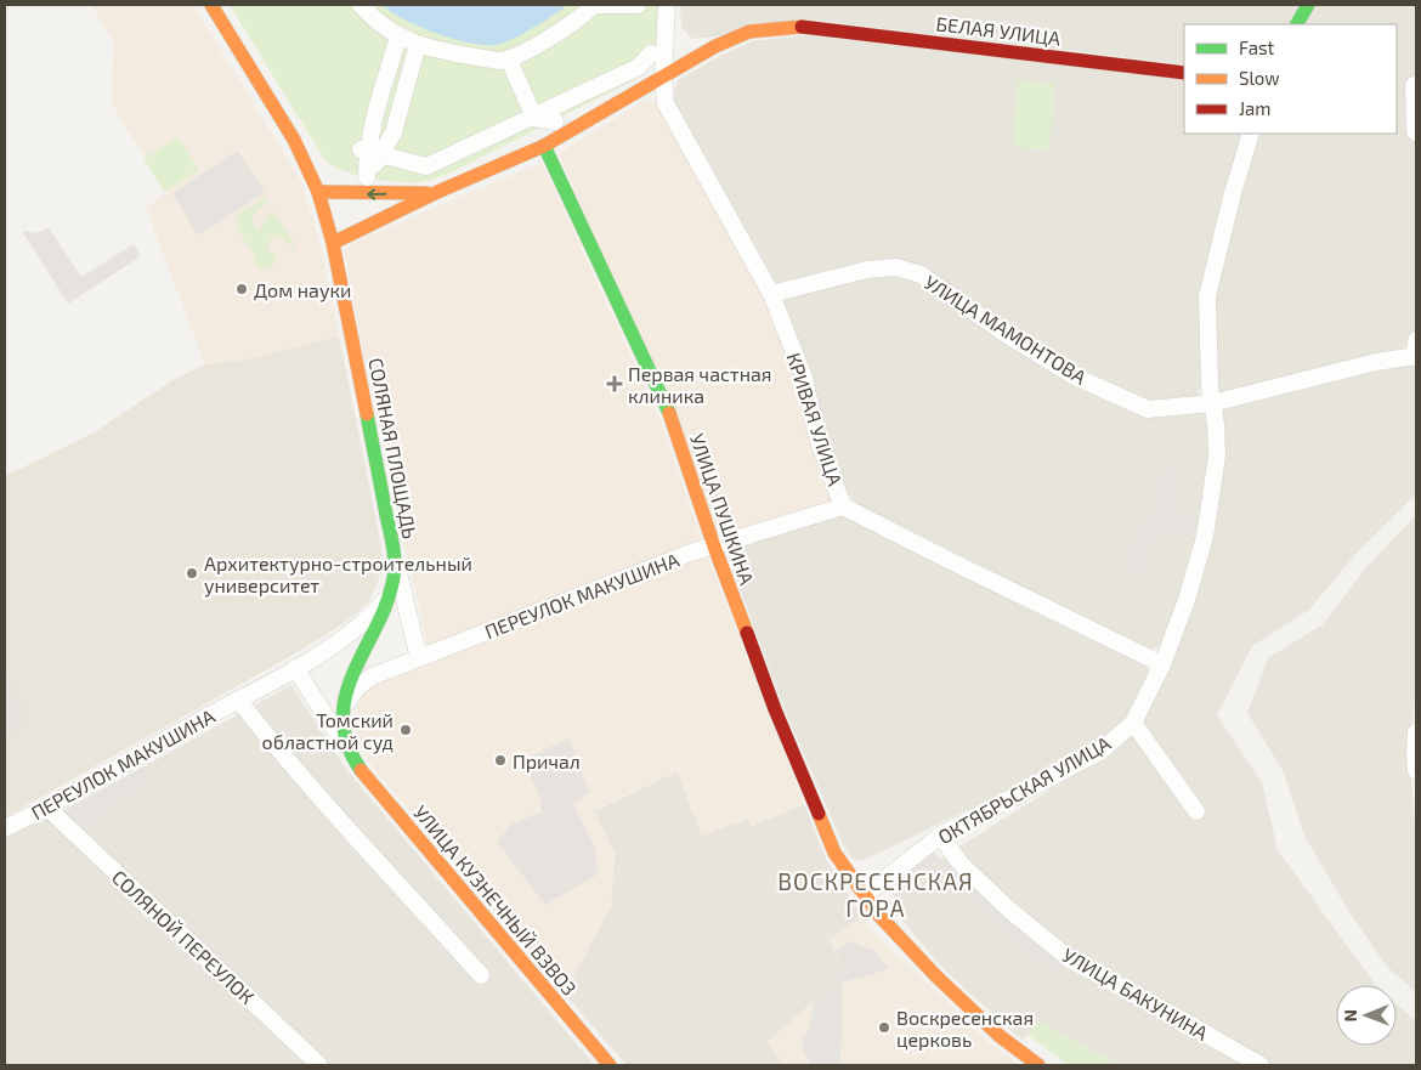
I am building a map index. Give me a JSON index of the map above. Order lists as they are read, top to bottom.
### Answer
{
  "streets": {
    "street": [
      "БЕЛАЯ УЛИЦА",
      "УЛИЦА МАМОНТОВА",
      "КРИВАЯ УЛИЦА",
      "СОЛЯНАЯ ПЛОЩАДЬ",
      "УЛИЦА ПУШКИНА",
      "ПЕРЕУЛОК МАКУШИНА",
      "ОКТЯБРЬСКАЯ УЛИЦА",
      "УЛИЦА КУЗНЕЧНЫЙ ВЗВОЗ",
      "СОЛЯНОЙ ПЕРЕУЛОК",
      "УЛИЦА БАКУНИНА"
    ]
  },
  "crossings": [
    ["БЕЛАЯ УЛИЦА", "КРИВАЯ УЛИЦА"],
    ["БЕЛАЯ УЛИЦА", "УЛИЦА ПУШКИНА"],
    ["УЛИЦА МАМОНТОВА", "КРИВАЯ УЛИЦА"],
    ["УЛИЦА МАМОНТОВА", "ОКТЯБРЬСКАЯ УЛИЦА"],
    ["КРИВАЯ УЛИЦА", "ПЕРЕУЛОК МАКУШИНА"],
    ["КРИВАЯ УЛИЦА", "ОКТЯБРЬСКАЯ УЛИЦА"],
    ["СОЛЯНАЯ ПЛОЩАДЬ", "ПЕРЕУЛОК МАКУШИНА"],
    ["СОЛЯНАЯ ПЛОЩАДЬ", "УЛИЦА КУЗНЕЧНЫЙ ВЗВОЗ"],
    ["УЛИЦА ПУШКИНА", "ПЕРЕУЛОК МАКУШИНА"],
    ["УЛИЦА ПУШКИНА", "ОКТЯБРЬСКАЯ УЛИЦА"],
    ["ПЕРЕУЛОК МАКУШИНА", "СОЛЯНОЙ ПЕРЕУЛОК"],
    ["ОКТЯБРЬСКАЯ УЛИЦА", "УЛИЦА БАКУНИНА"]
  ],
  "districts": ["ВОСКРЕСЕНСКАЯ ГОРА"],
  "places": {
    "other": [
      "Дом науки",
      "Архитектурно-строительный университет",
      "Томский областной суд",
      "Причал",
      "Воскресенская церковь"
    ],
    "health": ["Первая частная клиника"]
  },
  "legend": ["Fast", "Slow", "Jam"],
  "north": "left"
}
